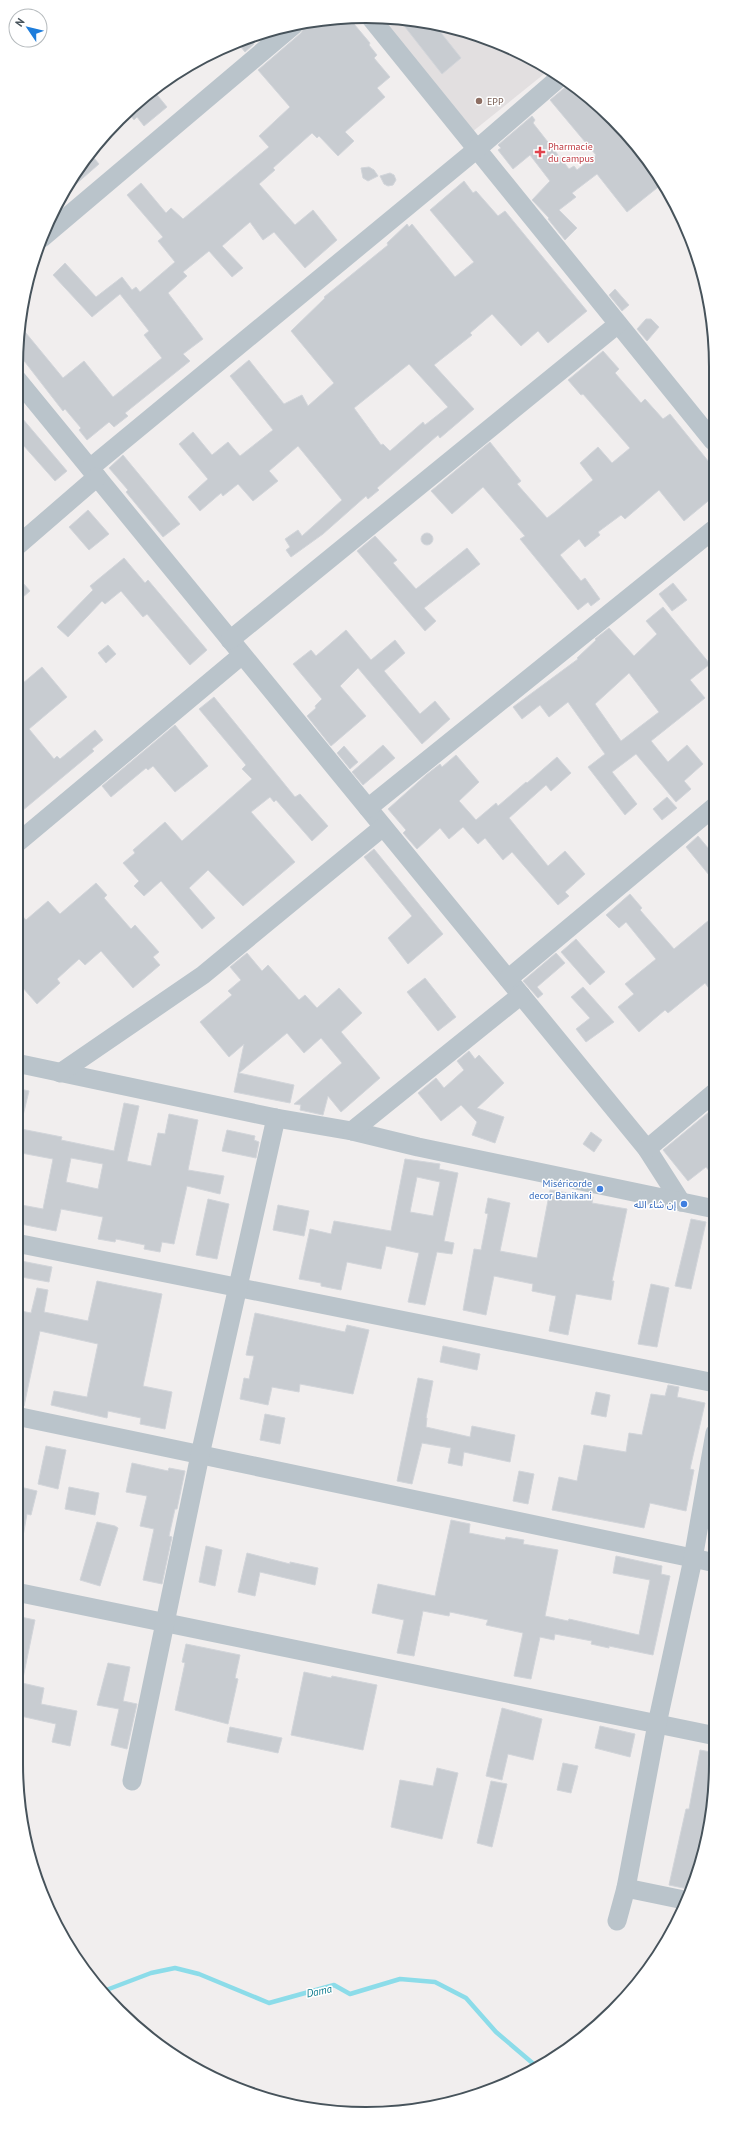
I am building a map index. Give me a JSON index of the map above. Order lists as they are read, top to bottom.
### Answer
{
  "water": ["Dama"],
  "places": {
    "other": ["EPP", "Miséricorde decor Banikani", "إن شاء الله"],
    "health": ["Pharmacie du campus"]
  },
  "north": "top left"
}
